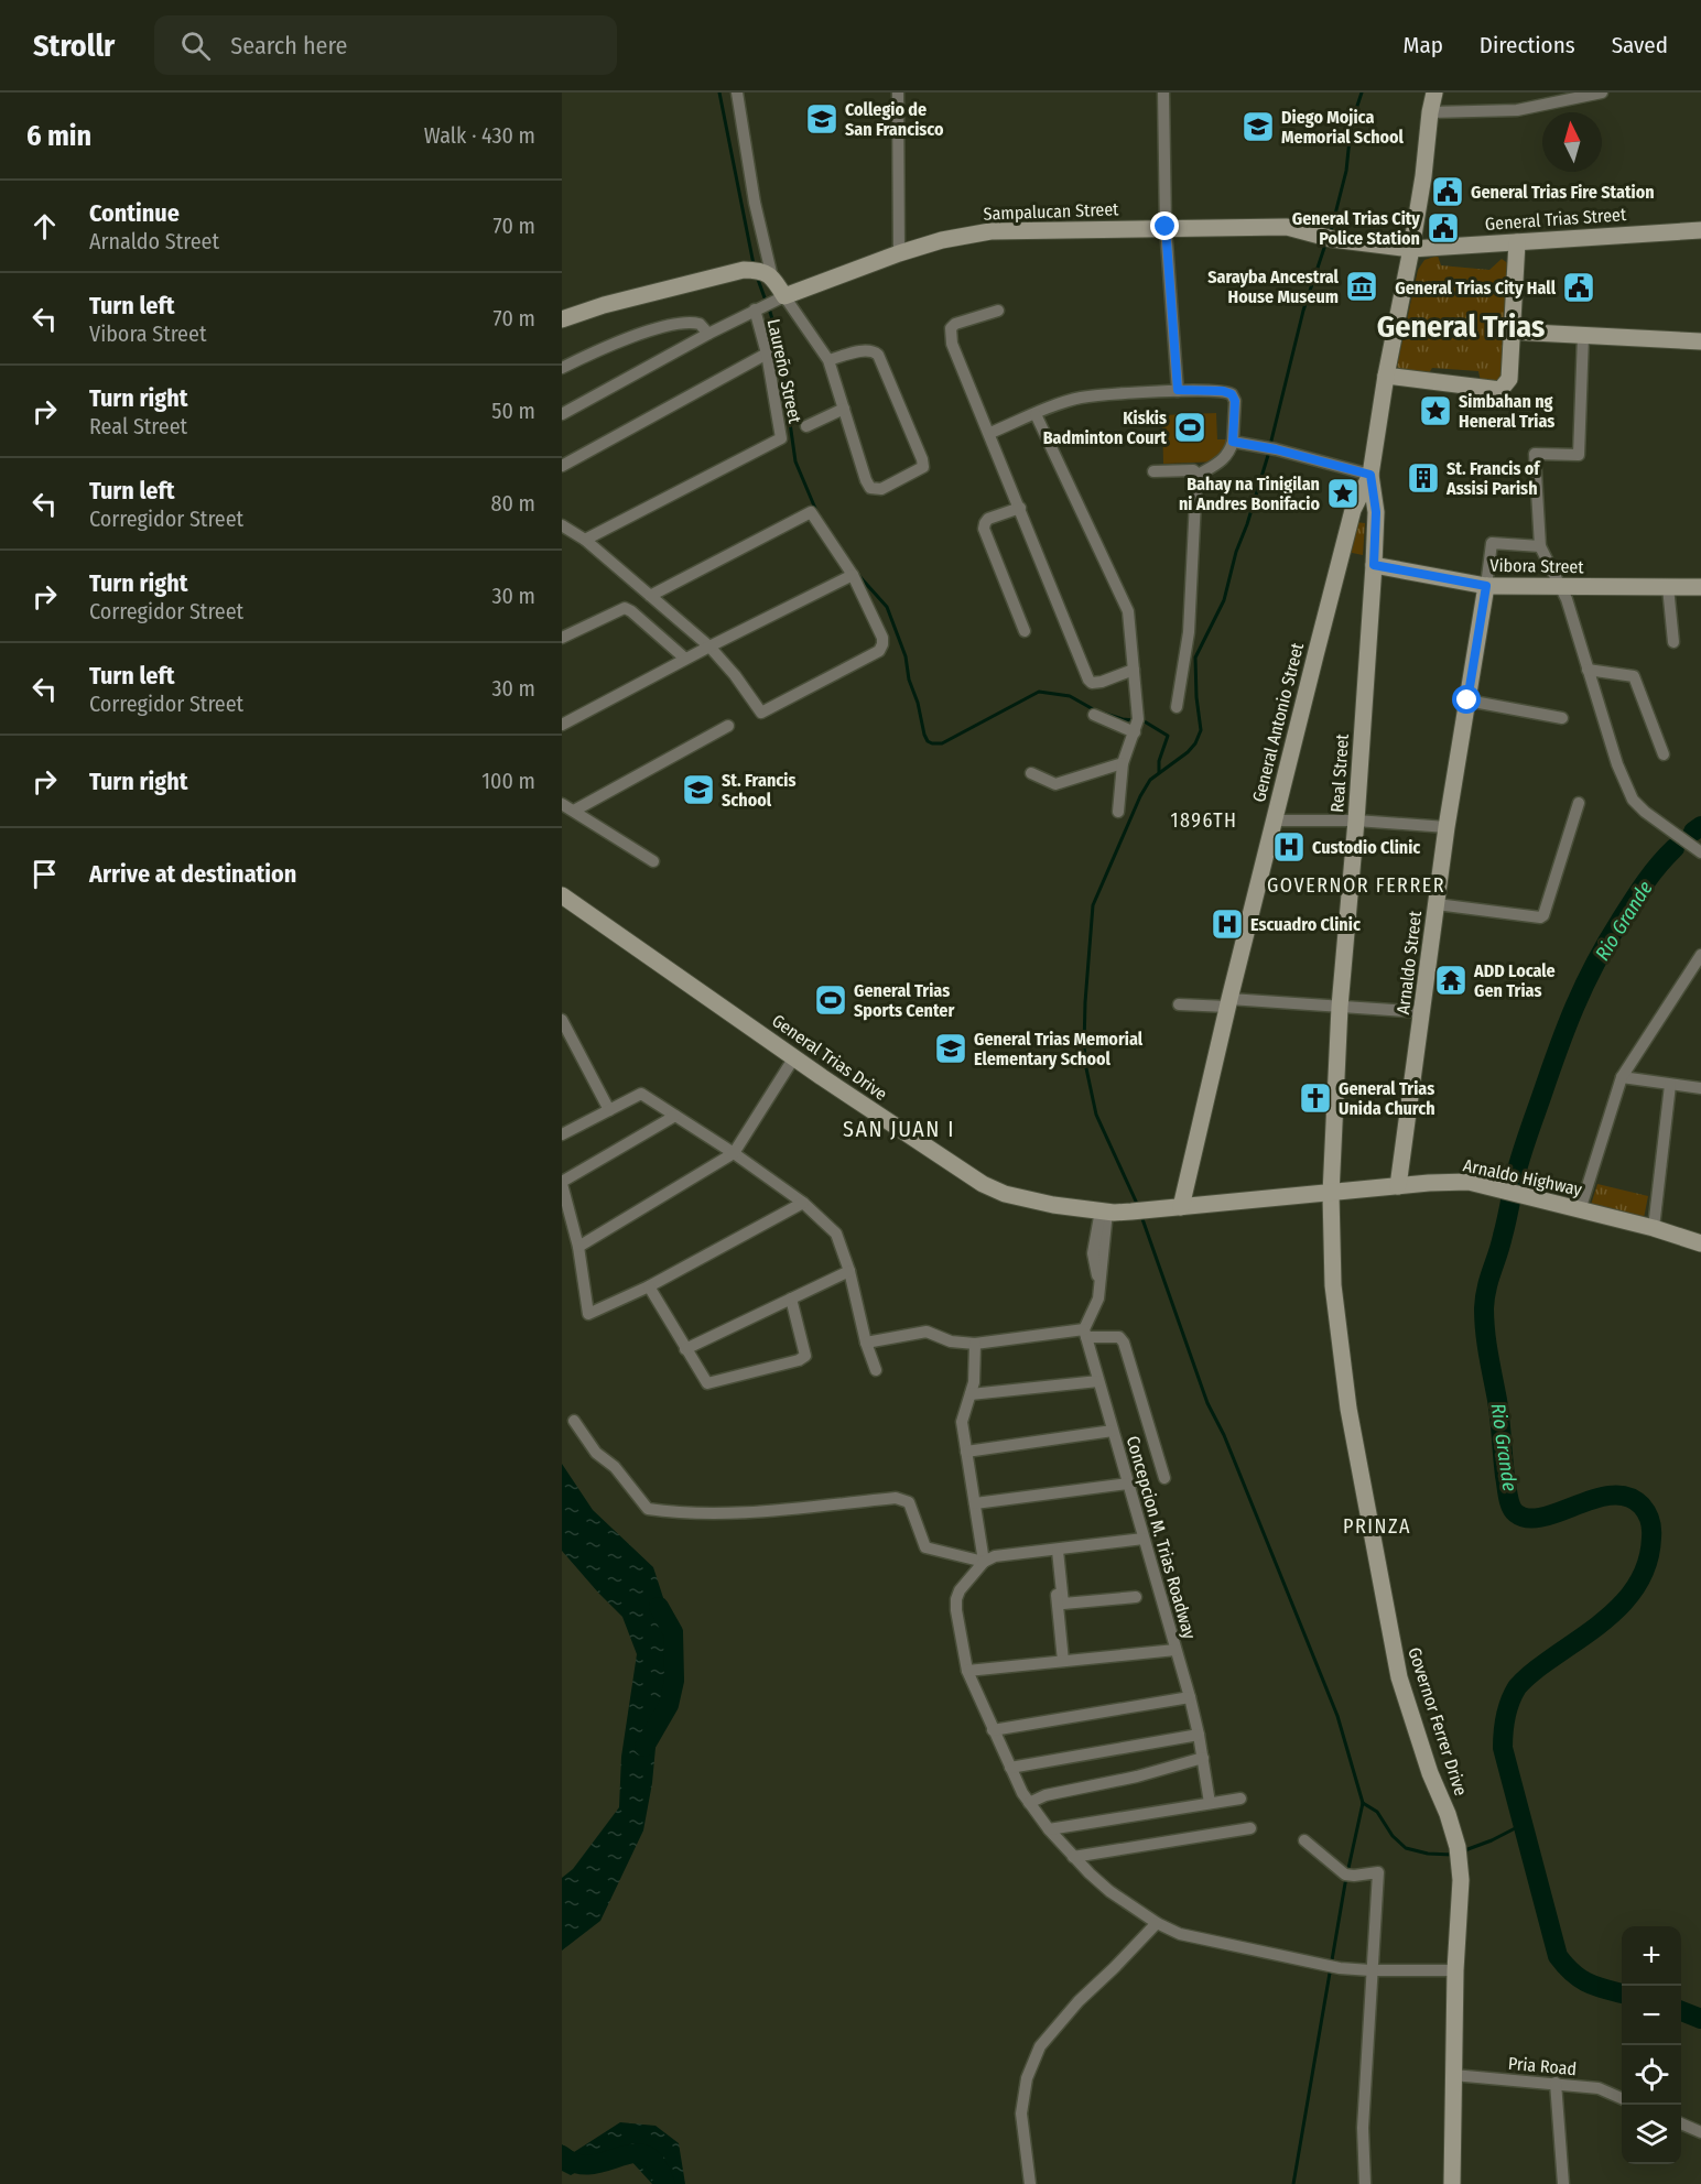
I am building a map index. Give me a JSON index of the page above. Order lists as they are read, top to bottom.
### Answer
{
  "streets": {
    "main road": [
      "Sampalucan Street",
      "General Trias Street",
      "Vibora Street",
      "General Antonio Street",
      "Real Street",
      "Arnaldo Street",
      "General Trias Drive",
      "Arnaldo Highway",
      "Governor Ferrer Drive"
    ],
    "street": ["Laureño Street", "Concepcion M. Trias Roadway", "Pria Road"]
  },
  "crossings": [
    ["Sampalucan Street", "General Trias Street"],
    ["Sampalucan Street", "General Antonio Street"],
    ["General Trias Street", "General Antonio Street"],
    ["Vibora Street", "Real Street"],
    ["Vibora Street", "Arnaldo Street"],
    ["General Antonio Street", "Real Street"],
    ["General Antonio Street", "General Trias Drive"],
    ["Real Street", "General Trias Drive"],
    ["Real Street", "Arnaldo Highway"],
    ["Real Street", "Governor Ferrer Drive"],
    ["Arnaldo Street", "Arnaldo Highway"],
    ["General Trias Drive", "Arnaldo Highway"],
    ["General Trias Drive", "Governor Ferrer Drive"],
    ["Arnaldo Highway", "Governor Ferrer Drive"],
    ["Governor Ferrer Drive", "Pria Road"]
  ],
  "districts": [
    "General Trias",
    "1896TH",
    "GOVERNOR FERRER",
    "SAN JUAN I",
    "PRINZA"
  ],
  "water": ["Rio Grande"],
  "places": {
    "school or university": [
      "Collegio de San Francisco",
      "Diego Mojica Memorial School",
      "St. Francis School",
      "General Trias Memorial Elementary School"
    ],
    "public building": ["General Trias Fire Station", "General Trias City Police Station", "General Trias City Hall"],
    "museum": ["Sarayba Ancestral House Museum"],
    "place": ["Simbahan ng Heneral Trias", "Bahay na Tinigilan ni Andres Bonifacio"],
    "sports": ["Kiskis Badminton Court", "General Trias Sports Center"],
    "building": ["St. Francis of Assisi Parish"],
    "hospital": ["Custodio Clinic", "Escuadro Clinic"],
    "temple": ["ADD Locale Gen Trias"],
    "church": ["General Trias Unida Church"]
  },
  "north": "top",
  "page": {
    "header": "Strollr",
    "search": "Search here",
    "nav": ["Map", "Directions", "Saved"],
    "heading": ["6 min", "Walk · 430 m"],
    "list": [
      ["Continue", "Arnaldo Street", "70 m"],
      ["Turn left", "Vibora Street", "70 m"],
      ["Turn right", "Real Street", "50 m"],
      ["Turn left", "Corregidor Street", "80 m"],
      ["Turn right", "Corregidor Street", "30 m"],
      ["Turn left", "Corregidor Street", "30 m"],
      ["Turn right", "100 m"],
      "Arrive at destination"
    ],
    "map_buttons": ["+", "−"]
  }
}
